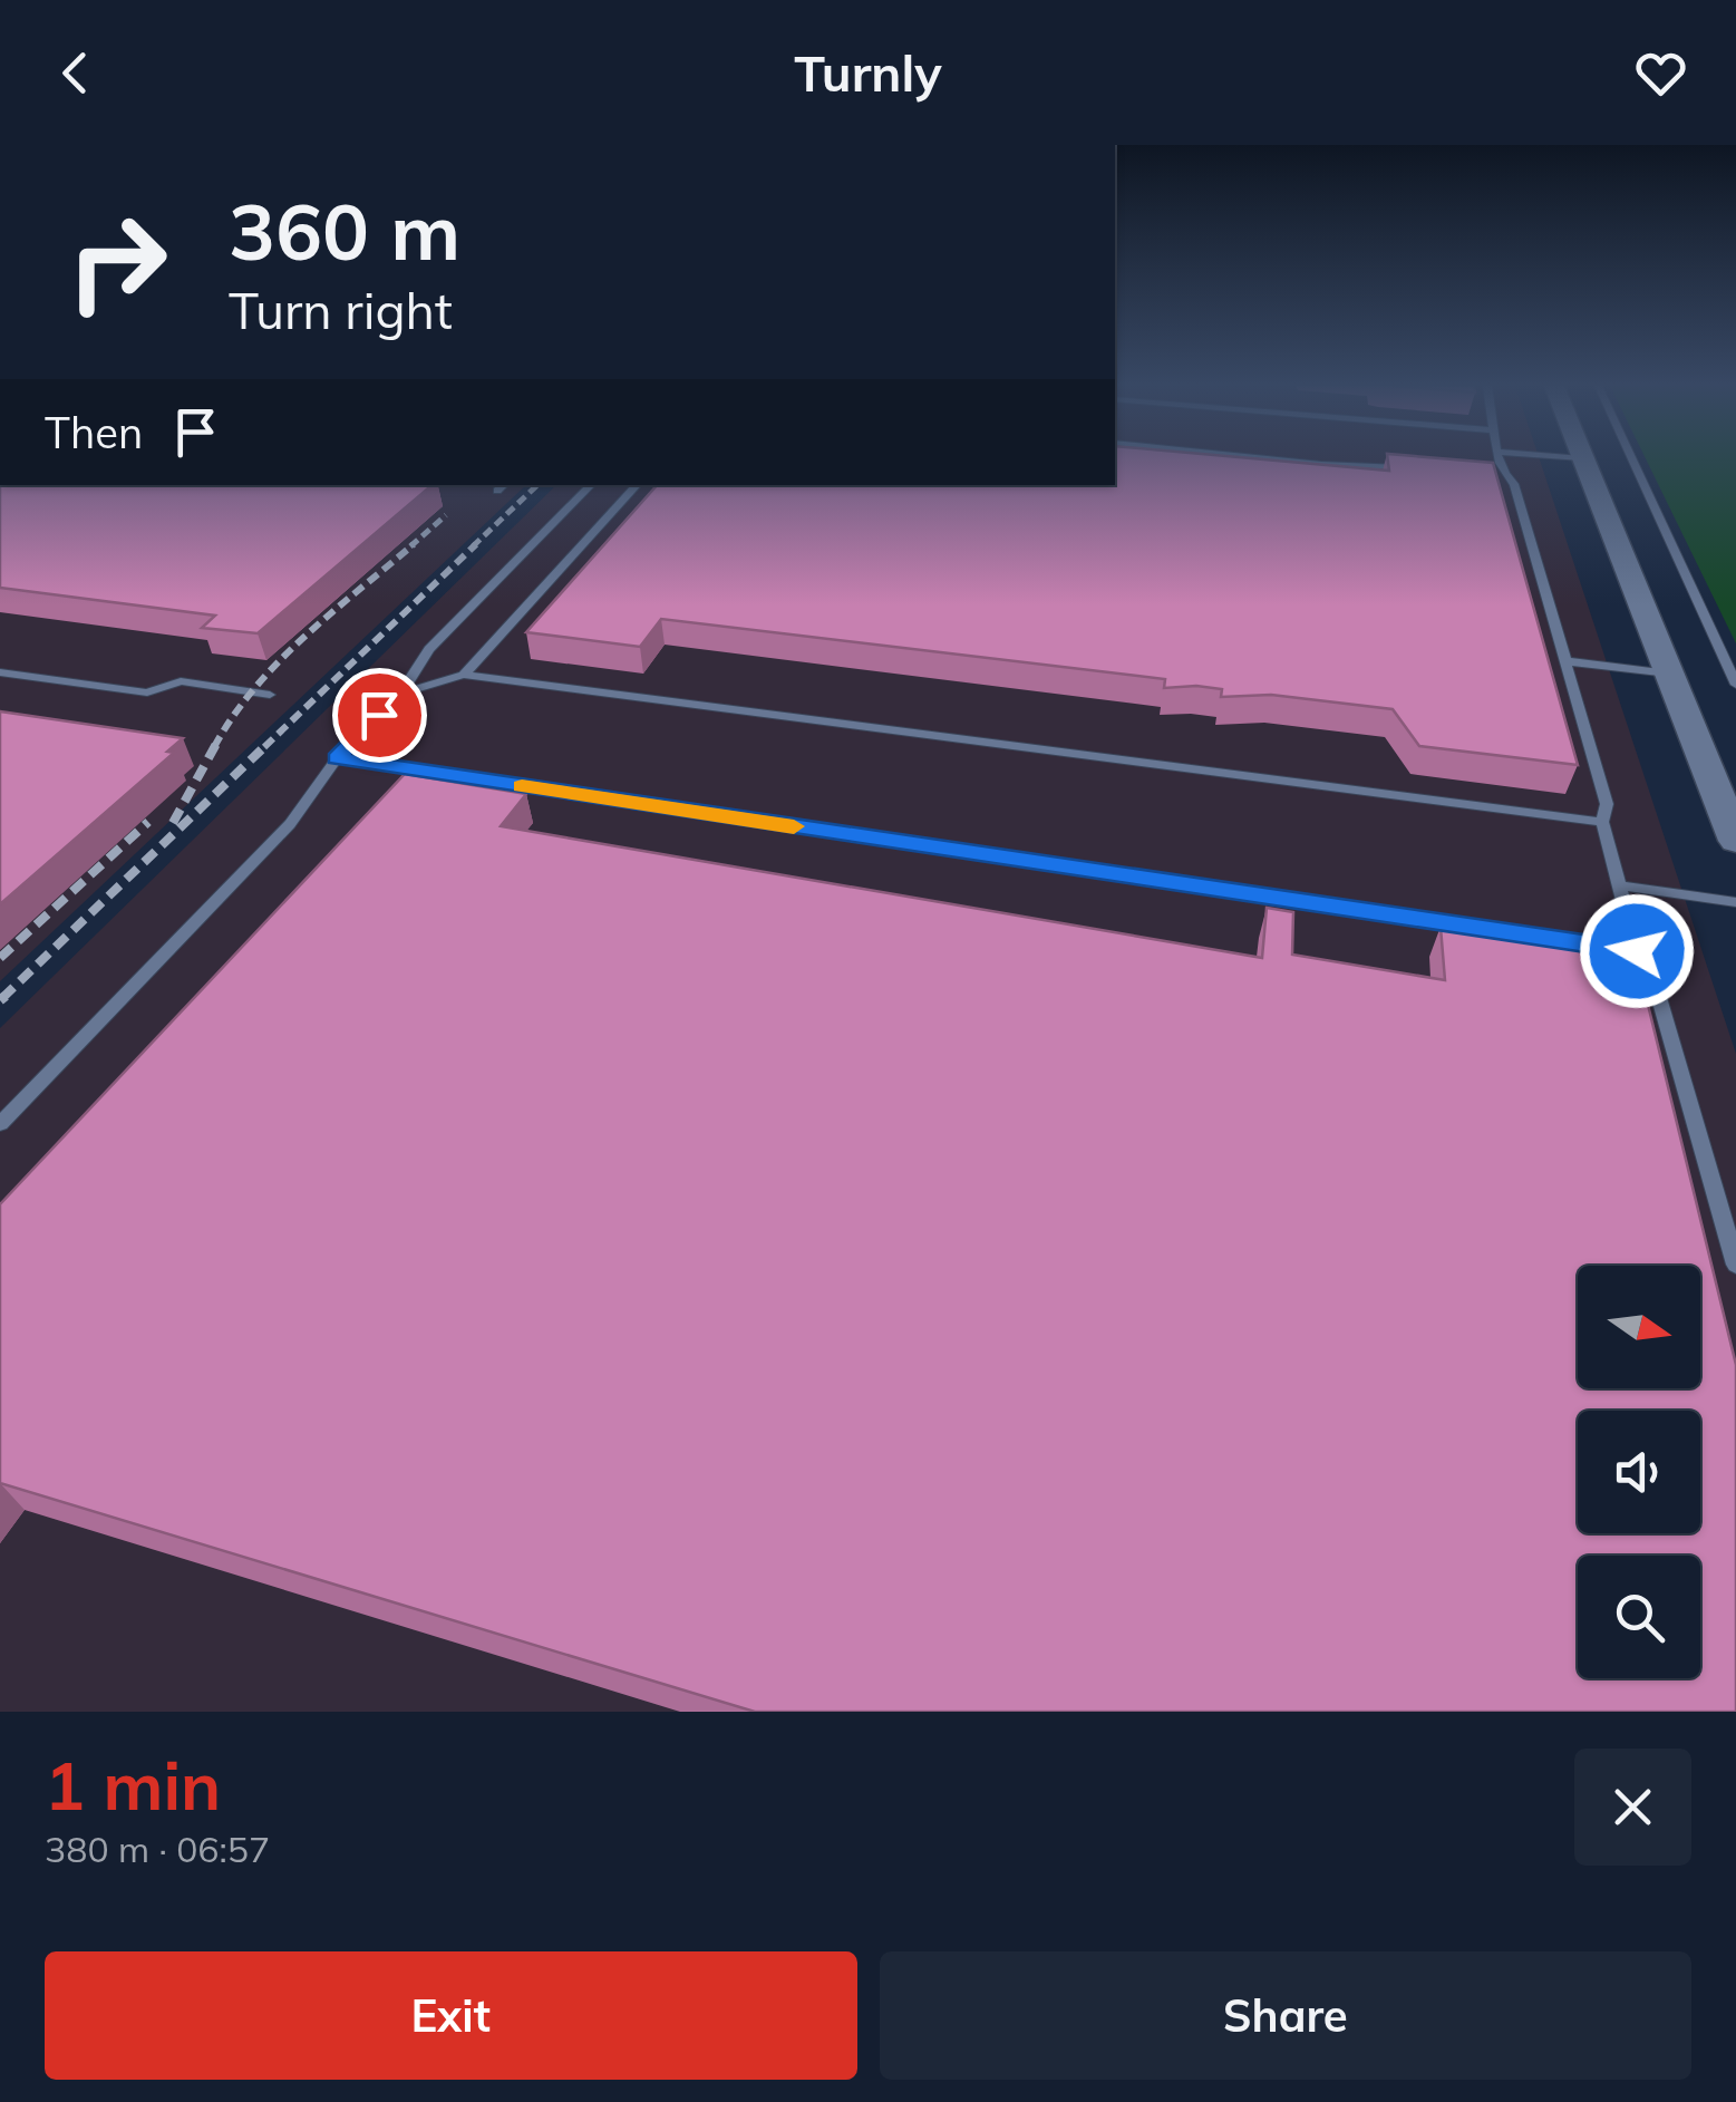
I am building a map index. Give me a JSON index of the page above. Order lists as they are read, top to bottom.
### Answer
{
  "north": "right",
  "page": {
    "header": "Turnly",
    "turn": ["360 m", "Turn right"],
    "then": "Then",
    "heading": ["1 min", "380 m · 06:57"],
    "buttons": ["Exit", "Share"]
  }
}
